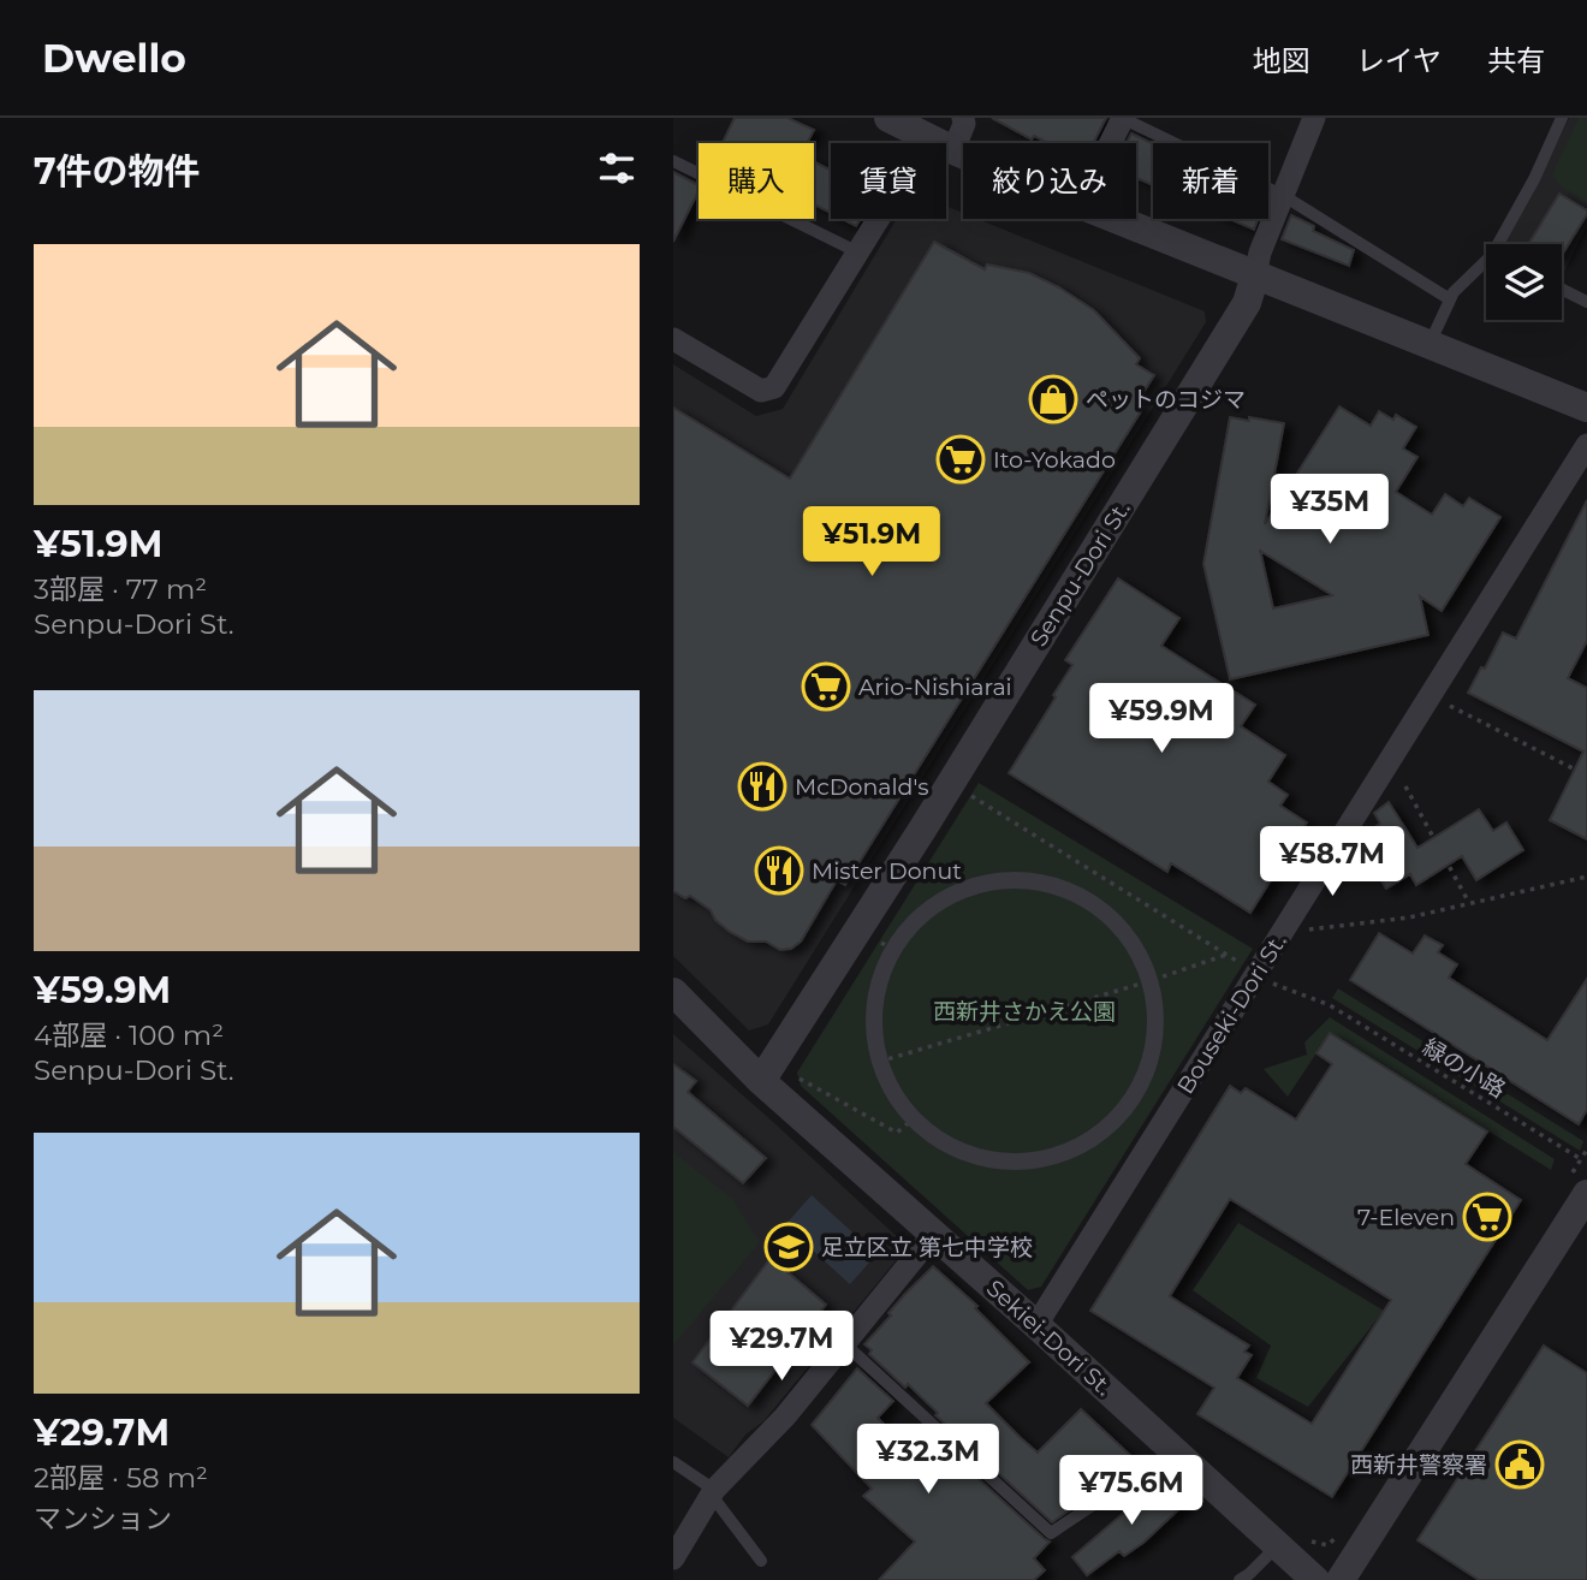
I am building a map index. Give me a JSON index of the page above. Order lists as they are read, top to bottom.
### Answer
{
  "streets": {
    "street": ["Senpu-Dori St.", "Bouseki-Dori St.", "Sekiei-Dori St."],
    "path": ["緑の小路"]
  },
  "crossings": [
    ["Senpu-Dori St.", "Sekiei-Dori St."],
    ["Bouseki-Dori St.", "Sekiei-Dori St."]
  ],
  "parks": ["西新井さかえ公園"],
  "places": {
    "shop": ["ペットのコジマ"],
    "supermarket": ["Ito-Yokado", "Ario-Nishiarai", "7-Eleven"],
    "restaurant": ["McDonald's", "Mister Donut"],
    "school or university": ["足立区立 第七中学校"],
    "public building": ["西新井警察署"]
  },
  "page": {
    "header": "Dwello",
    "nav": ["地図", "レイヤ", "共有"],
    "heading": "7件の物件",
    "chip": [
      "購入",
      "賃貸",
      "絞り込み",
      "新着"
    ],
    "list": [
      {
        "name": "¥51.9M",
        "note": "3部屋 · 77 m² · Senpu-Dori St."
      },
      {
        "name": "¥59.9M",
        "note": "4部屋 · 100 m² · Senpu-Dori St."
      },
      {
        "name": "¥29.7M",
        "note": "2部屋 · 58 m² · マンション"
      }
    ],
    "price": [
      "¥35M",
      "¥51.9M",
      "¥59.9M",
      "¥58.7M",
      "¥29.7M",
      "¥32.3M",
      "¥75.6M"
    ]
  }
}
